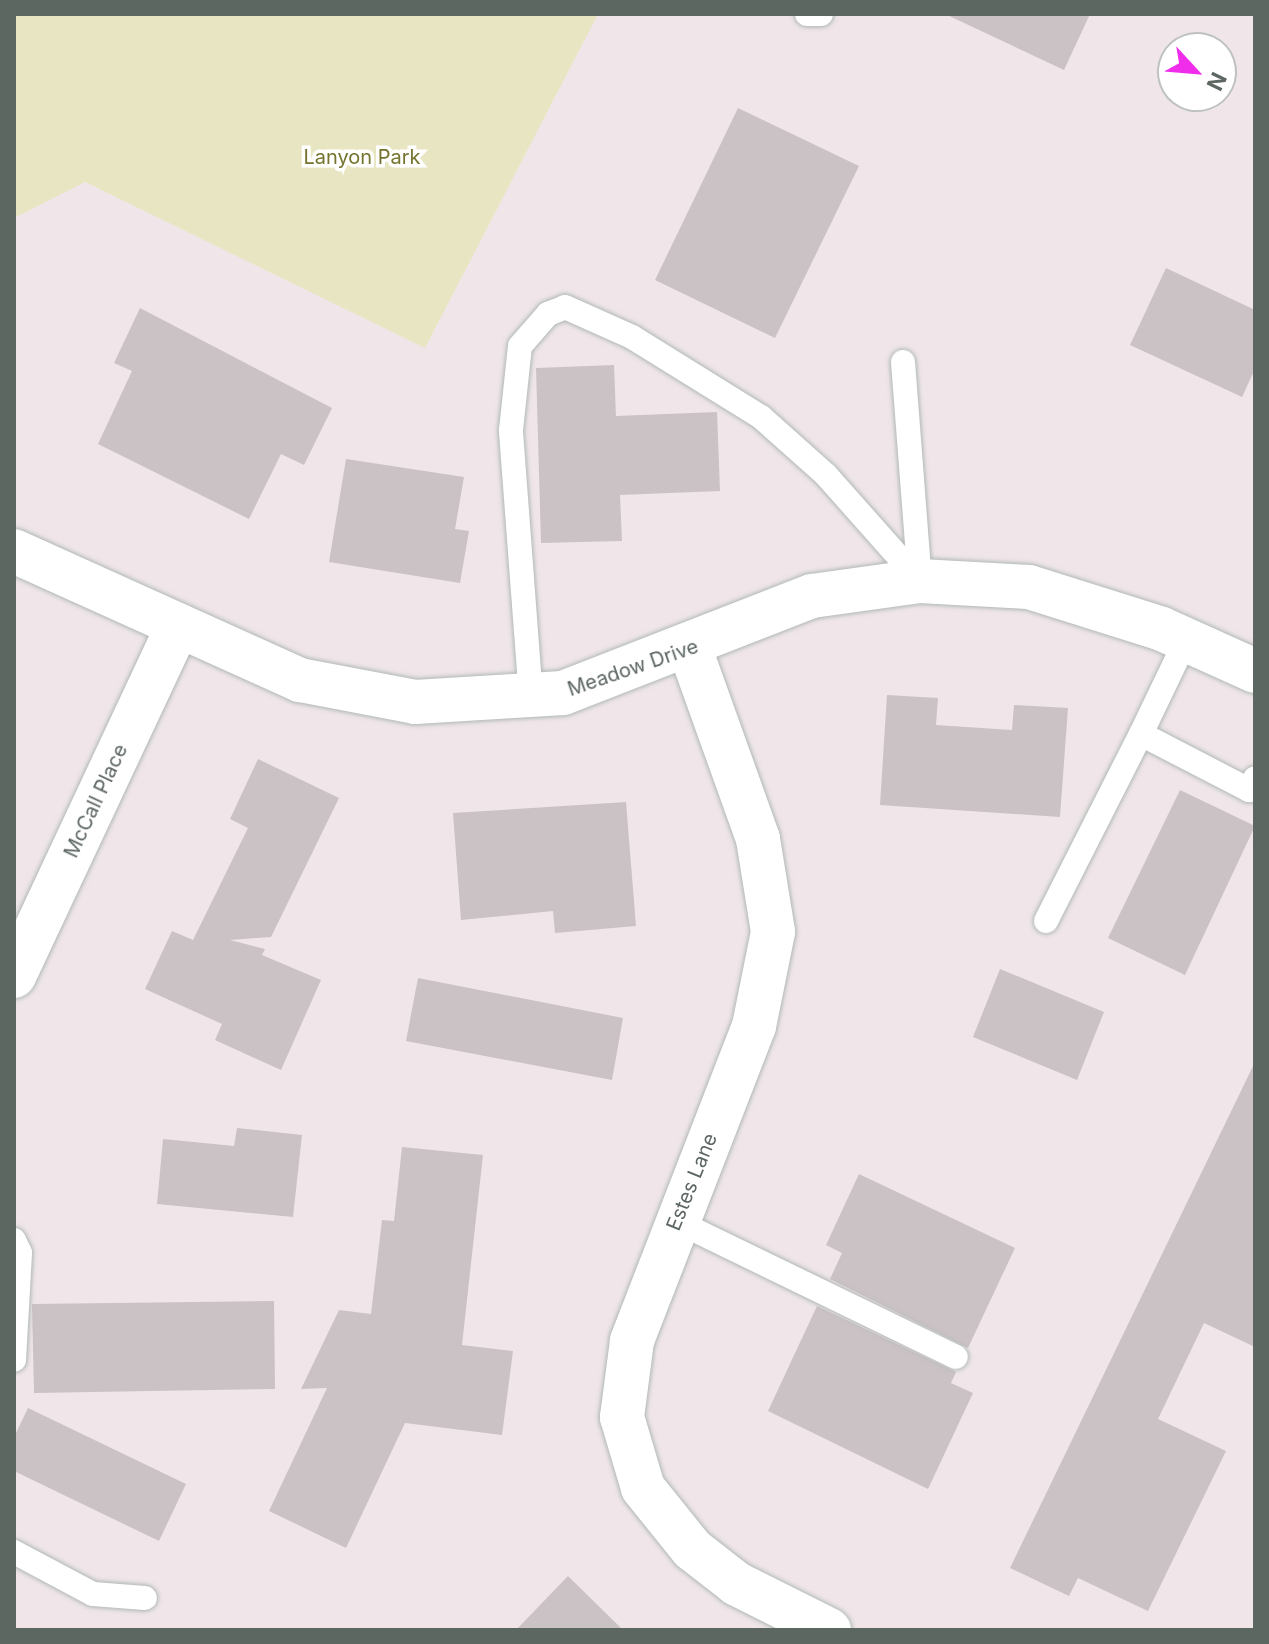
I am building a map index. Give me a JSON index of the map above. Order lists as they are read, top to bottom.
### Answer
{
  "streets": {
    "street": ["Meadow Drive", "McCall Place", "Estes Lane"]
  },
  "crossings": [
    ["Meadow Drive", "McCall Place"],
    ["Meadow Drive", "Estes Lane"]
  ],
  "parks": ["Lanyon Park"],
  "north": "bottom right"
}
